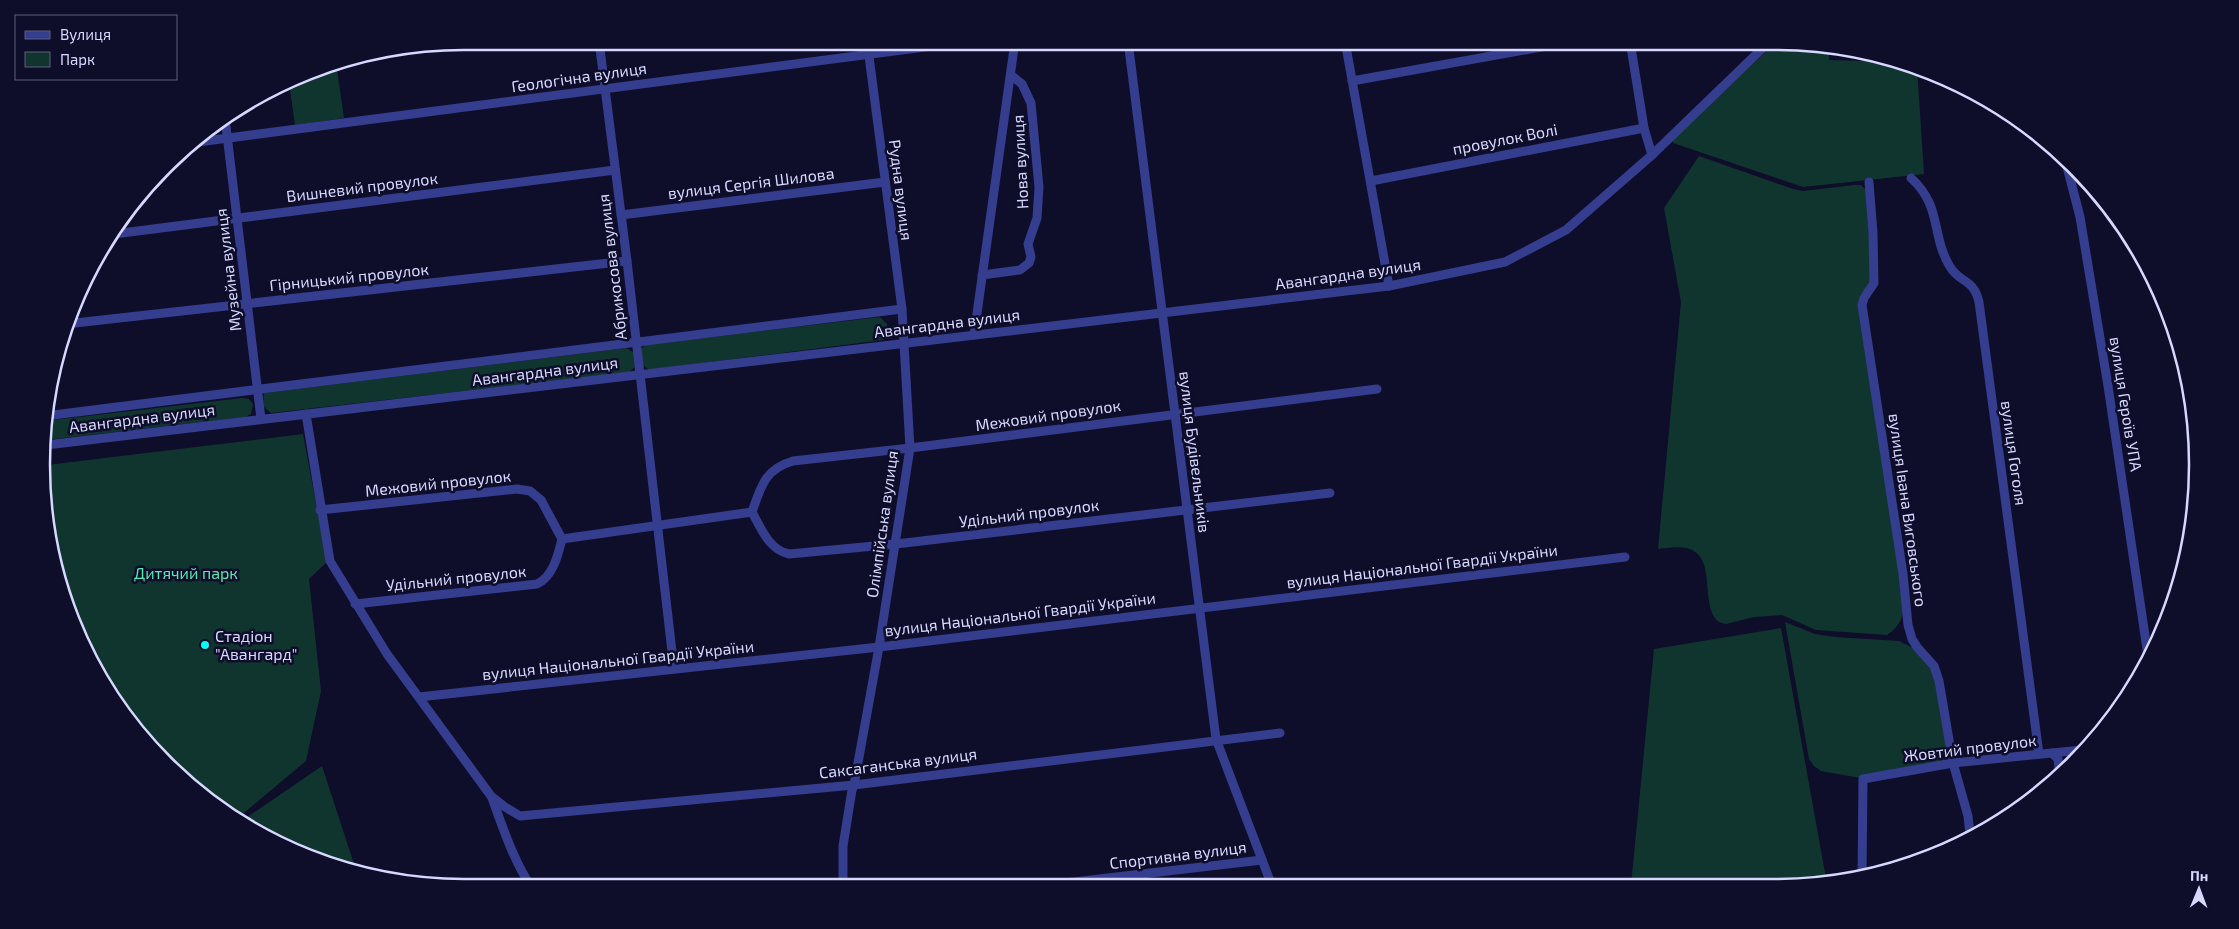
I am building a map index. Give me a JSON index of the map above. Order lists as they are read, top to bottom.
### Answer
{
  "streets": {
    "street": [
      "Геологічна вулиця",
      "провулок Волі",
      "Нова вулиця",
      "вулиця Сергія Шилова",
      "Вишневий провулок",
      "Рудна вулиця",
      "Абрикосова вулиця",
      "Музейна вулиця",
      "Авангардна вулиця",
      "Гірницький провулок",
      "вулиця Героїв УПА",
      "Межовий провулок",
      "вулиця Будівельників",
      "вулиця Гоголя",
      "вулиця Івана Виговського",
      "Удільний провулок",
      "Олімпійська вулиця",
      "вулиця Національної Гвардії України",
      "Жовтий провулок",
      "Саксаганська вулиця",
      "Спортивна вулиця"
    ]
  },
  "crossings": [
    ["Геологічна вулиця", "Рудна вулиця"],
    ["Геологічна вулиця", "Абрикосова вулиця"],
    ["Геологічна вулиця", "Музейна вулиця"],
    ["Нова вулиця", "Авангардна вулиця"],
    ["вулиця Сергія Шилова", "Рудна вулиця"],
    ["вулиця Сергія Шилова", "Абрикосова вулиця"],
    ["Вишневий провулок", "Абрикосова вулиця"],
    ["Вишневий провулок", "Музейна вулиця"],
    ["Рудна вулиця", "Авангардна вулиця"],
    ["Рудна вулиця", "Олімпійська вулиця"],
    ["Абрикосова вулиця", "Авангардна вулиця"],
    ["Абрикосова вулиця", "Гірницький провулок"],
    ["Абрикосова вулиця", "вулиця Національної Гвардії України"],
    ["Музейна вулиця", "Авангардна вулиця"],
    ["Музейна вулиця", "Гірницький провулок"],
    ["Авангардна вулиця", "вулиця Будівельників"],
    ["Авангардна вулиця", "Олімпійська вулиця"],
    ["Межовий провулок", "вулиця Будівельників"],
    ["Межовий провулок", "Удільний провулок"],
    ["Межовий провулок", "Олімпійська вулиця"],
    ["вулиця Будівельників", "Удільний провулок"],
    ["вулиця Будівельників", "вулиця Національної Гвардії України"],
    ["вулиця Будівельників", "Саксаганська вулиця"],
    ["вулиця Будівельників", "Спортивна вулиця"],
    ["вулиця Гоголя", "Жовтий провулок"],
    ["вулиця Івана Виговського", "Жовтий провулок"],
    ["Удільний провулок", "Олімпійська вулиця"],
    ["Олімпійська вулиця", "вулиця Національної Гвардії України"],
    ["Олімпійська вулиця", "Саксаганська вулиця"]
  ],
  "parks": ["Дитячий парк"],
  "places": ["Стадіон \"Авангард\""],
  "legend": ["Вулиця", "Парк"],
  "north": "top"
}
